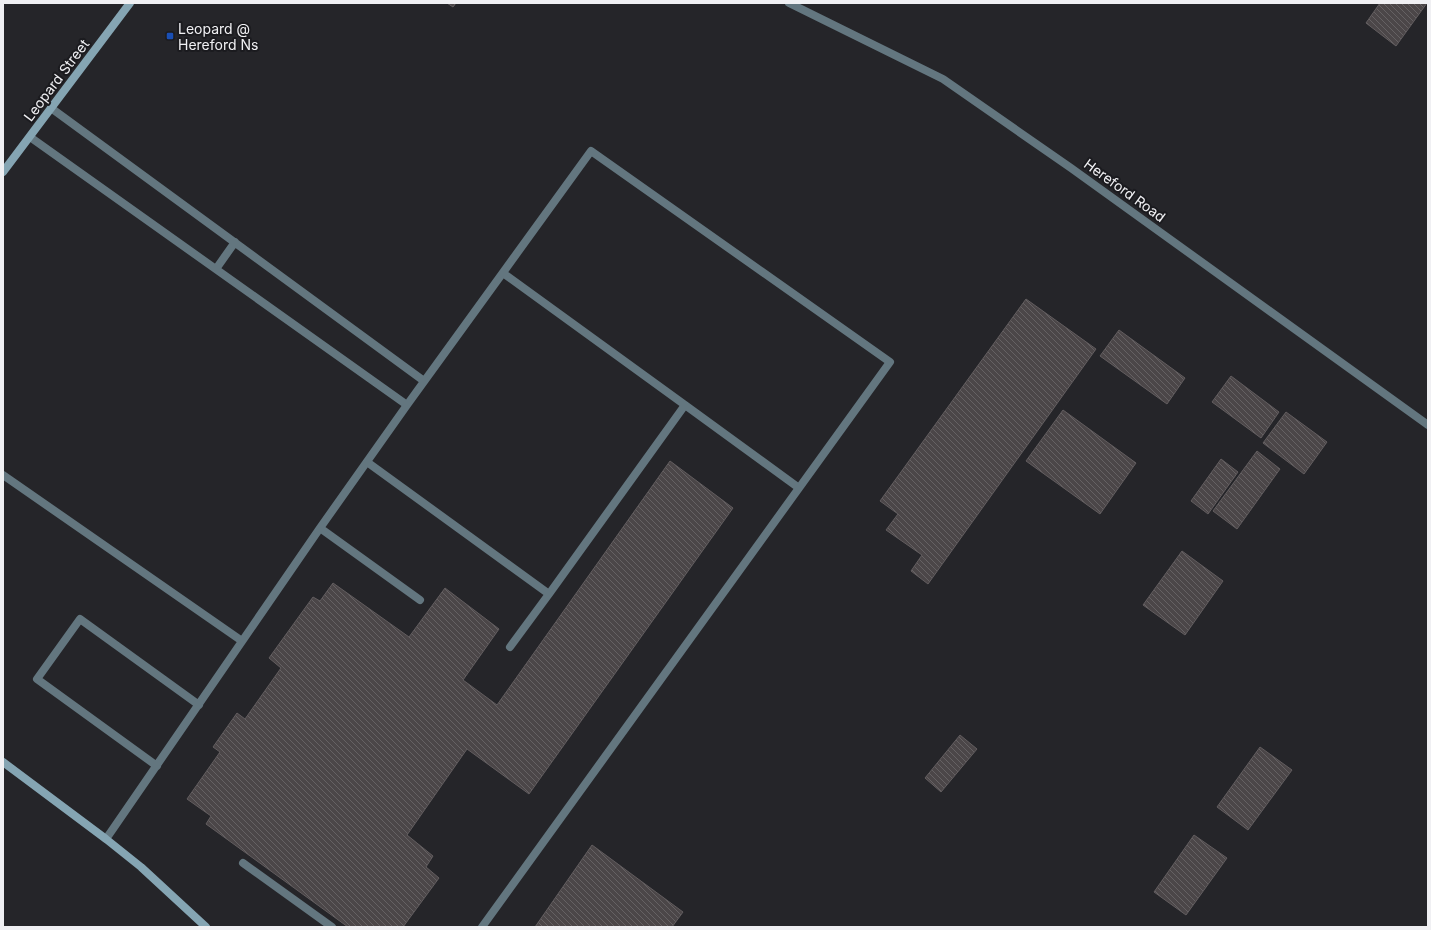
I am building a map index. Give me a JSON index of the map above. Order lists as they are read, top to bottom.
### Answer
{
  "streets": {
    "main road": ["Leopard Street"],
    "street": ["Hereford Road"]
  },
  "places": {
    "transit": ["Leopard @ Hereford Ns"]
  }
}
